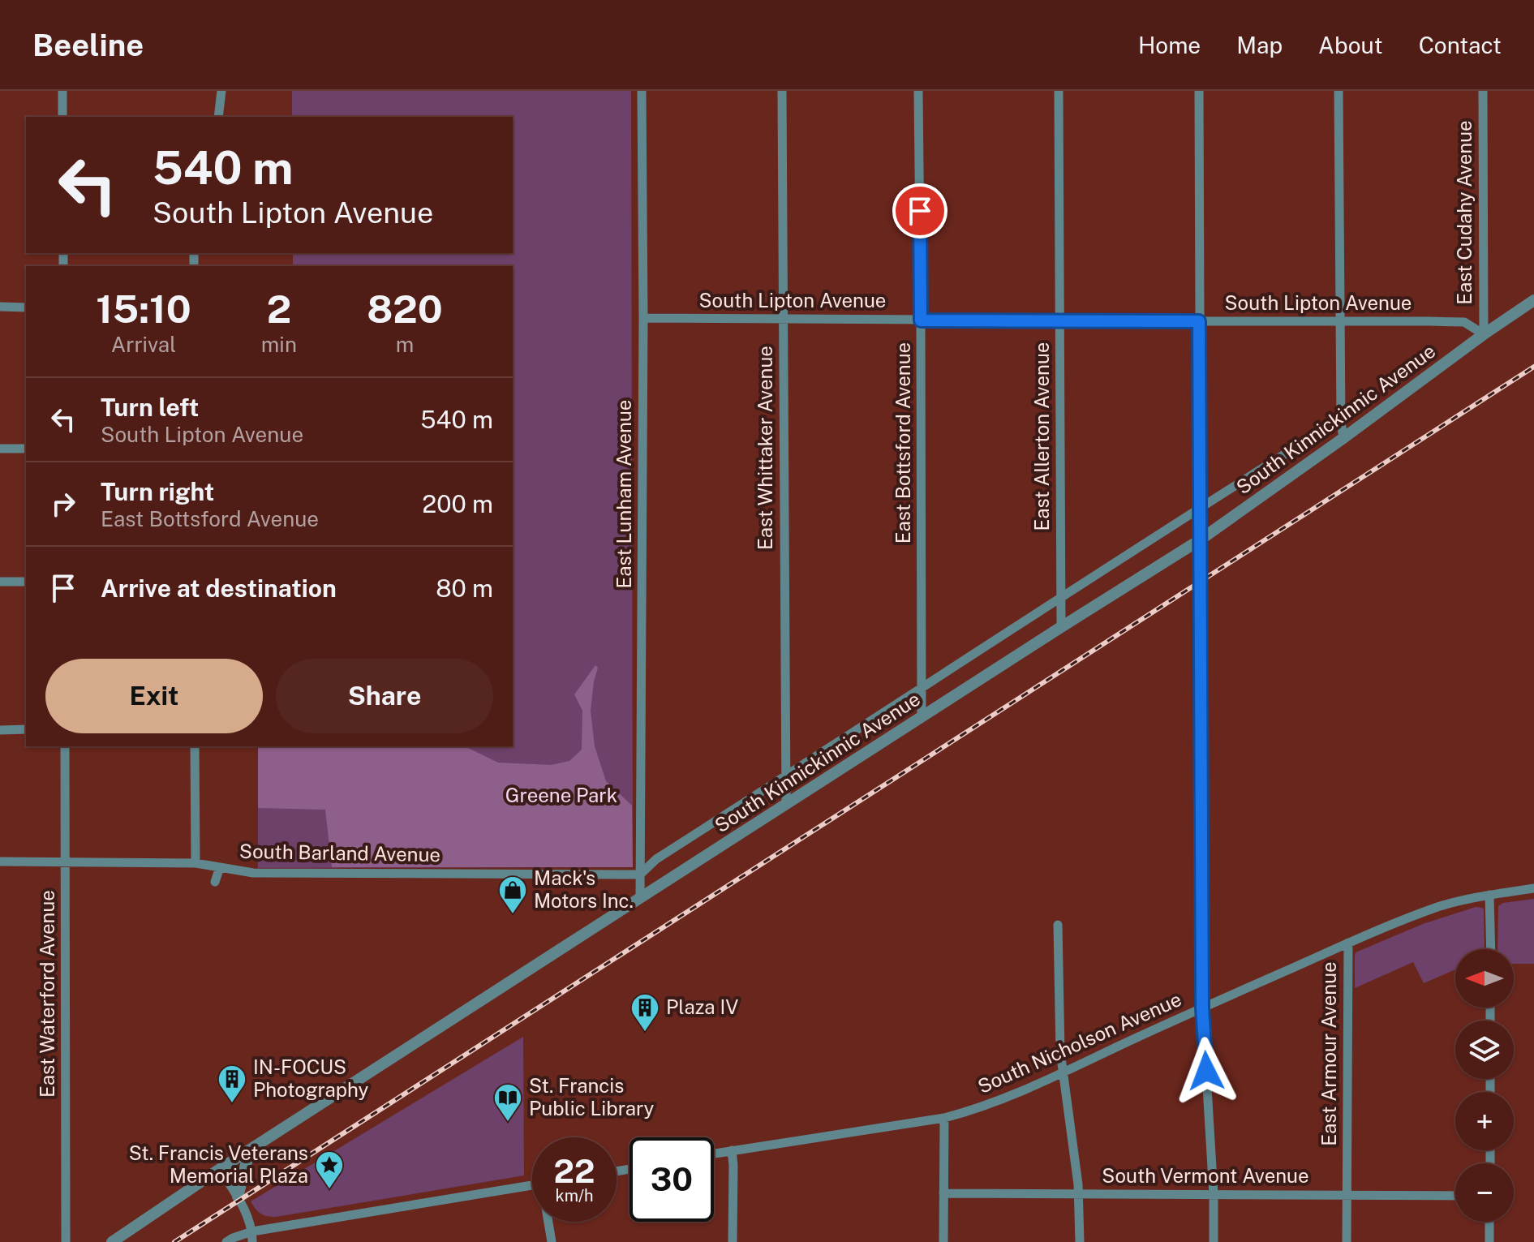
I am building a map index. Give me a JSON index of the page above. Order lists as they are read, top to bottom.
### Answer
{
  "streets": {
    "street": [
      "East Cudahy Avenue",
      "South Lipton Avenue",
      "South Kinnickinnic Avenue",
      "East Allerton Avenue",
      "East Bottsford Avenue",
      "East Whittaker Avenue",
      "East Lunham Avenue",
      "South Barland Avenue",
      "East Waterford Avenue",
      "South Nicholson Avenue",
      "East Armour Avenue",
      "South Vermont Avenue"
    ]
  },
  "crossings": [
    ["East Cudahy Avenue", "South Lipton Avenue"],
    ["East Cudahy Avenue", "South Kinnickinnic Avenue"],
    ["South Lipton Avenue", "South Kinnickinnic Avenue"],
    ["South Lipton Avenue", "East Allerton Avenue"],
    ["South Lipton Avenue", "East Bottsford Avenue"],
    ["South Lipton Avenue", "East Whittaker Avenue"],
    ["South Lipton Avenue", "East Lunham Avenue"],
    ["South Kinnickinnic Avenue", "East Allerton Avenue"],
    ["South Kinnickinnic Avenue", "East Bottsford Avenue"],
    ["South Kinnickinnic Avenue", "East Whittaker Avenue"],
    ["South Kinnickinnic Avenue", "East Lunham Avenue"],
    ["South Kinnickinnic Avenue", "South Barland Avenue"],
    ["East Lunham Avenue", "South Barland Avenue"],
    ["South Barland Avenue", "East Waterford Avenue"],
    ["South Nicholson Avenue", "East Armour Avenue"],
    ["East Armour Avenue", "South Vermont Avenue"]
  ],
  "parks": ["Greene Park"],
  "places": {
    "shop": ["Mack's Motors Inc."],
    "building": ["Plaza IV", "IN-FOCUS Photography"],
    "library": ["St. Francis Public Library"],
    "place": ["St. Francis Veterans Memorial Plaza"]
  },
  "north": "left",
  "page": {
    "header": "Beeline",
    "nav": [
      "Home",
      "Map",
      "About",
      "Contact"
    ],
    "turn": ["540 m", "South Lipton Avenue"],
    "eta": [
      "15:10",
      "Arrival",
      "2",
      "min",
      "820",
      "m"
    ],
    "list": [
      {
        "name": "Turn left",
        "note": "South Lipton Avenue",
        "value": "540 m"
      },
      {
        "name": "Turn right",
        "note": "East Bottsford Avenue",
        "value": "200 m"
      },
      {
        "name": "Arrive at destination",
        "value": "80 m"
      }
    ],
    "buttons": ["Exit", "Share"],
    "map_buttons": ["+", "−"],
    "speed": "22 km/h",
    "limit": "30"
  }
}
